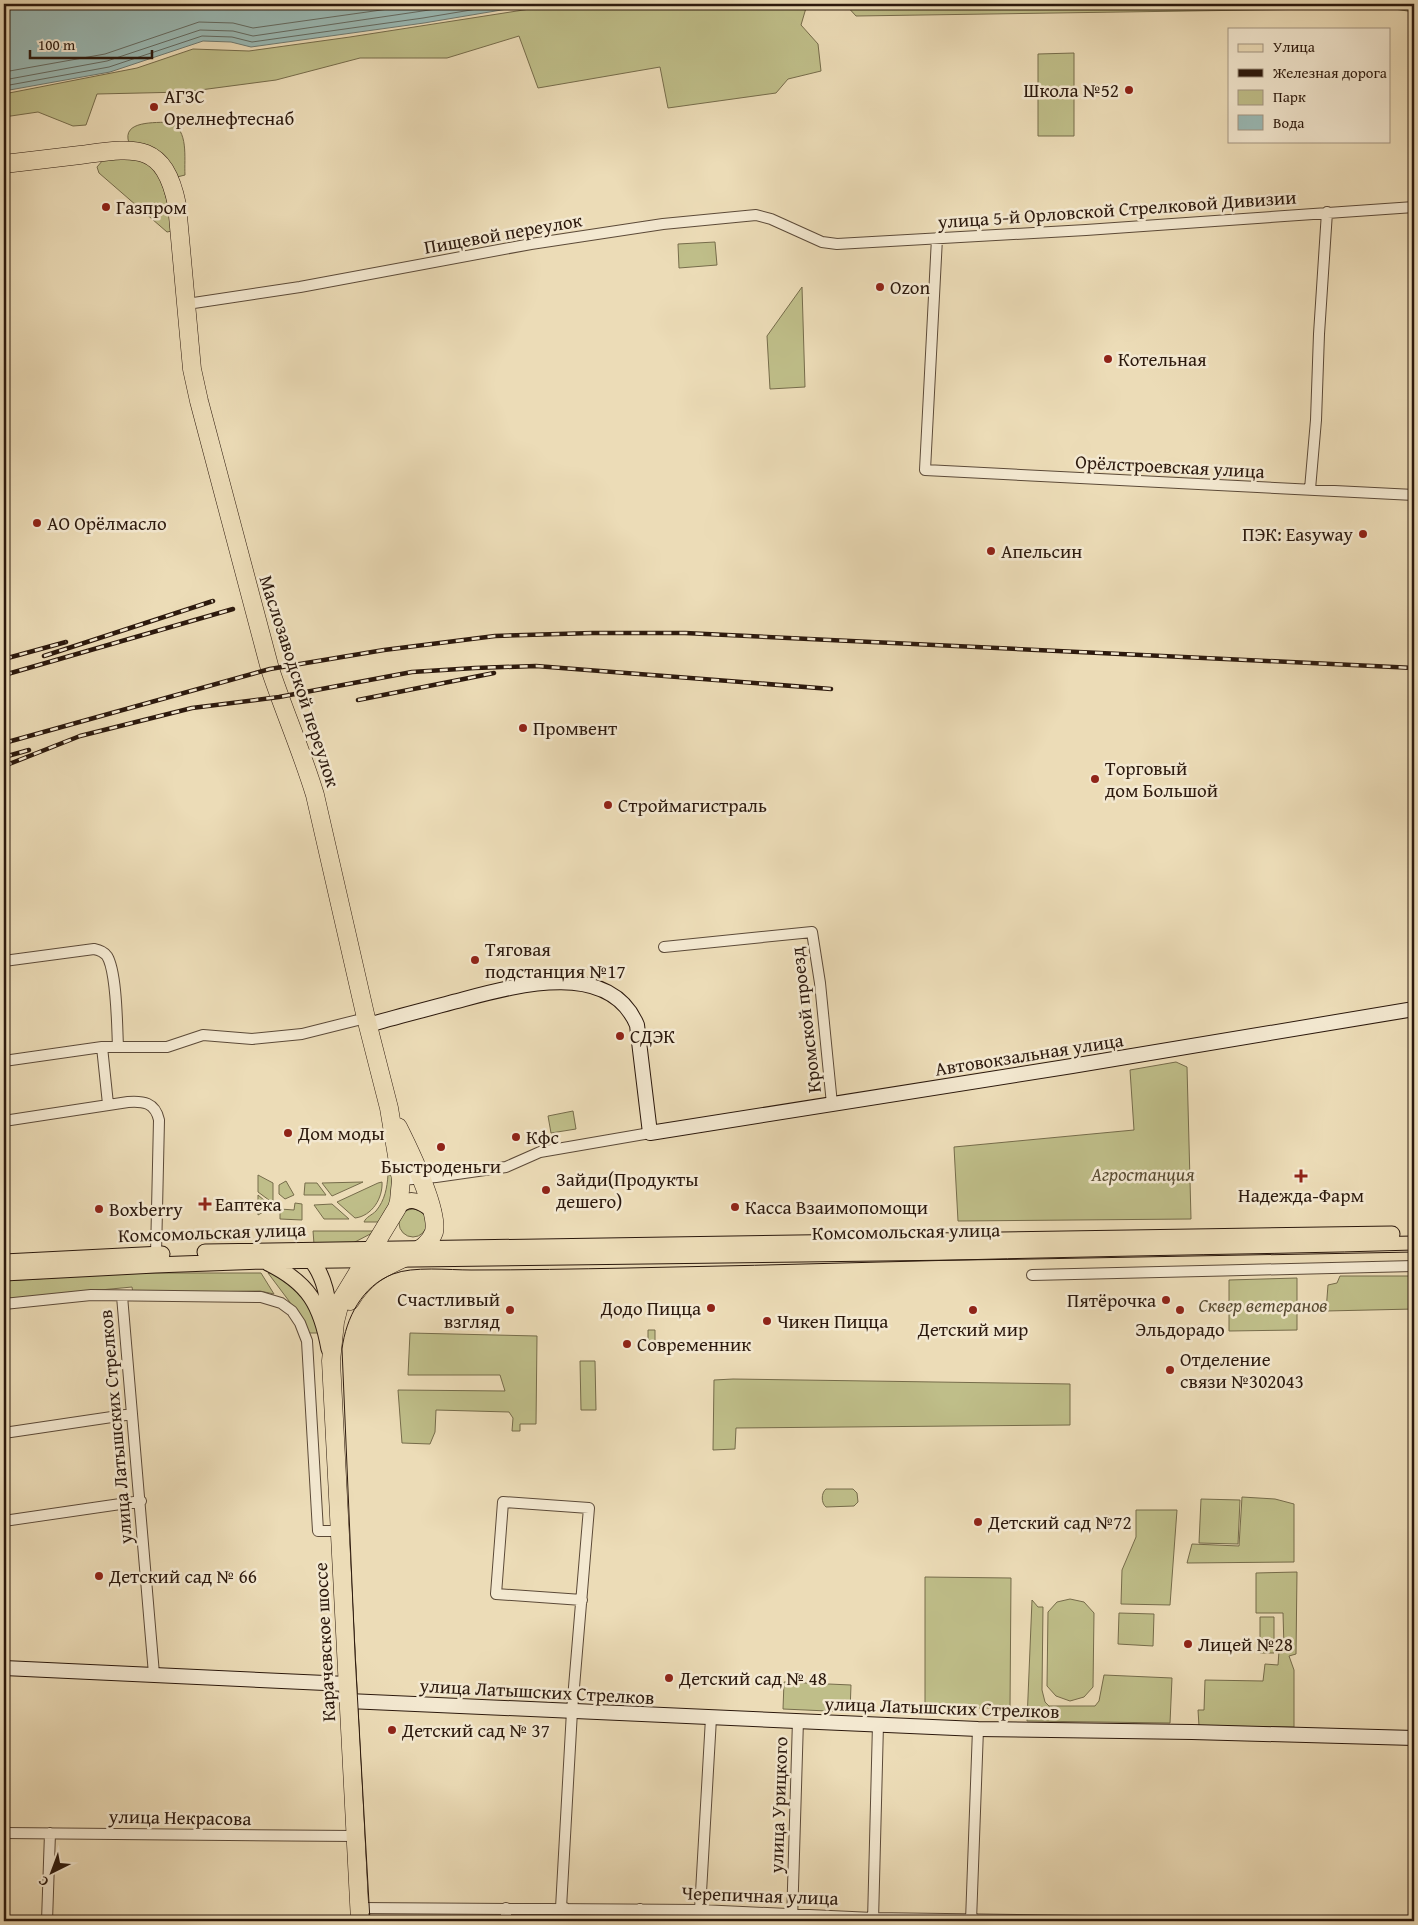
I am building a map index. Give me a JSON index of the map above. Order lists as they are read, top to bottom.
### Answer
{
  "streets": {
    "highway": ["Маслозаводской переулок", "Комсомольская улица", "Карачевское шоссе"],
    "street": [
      "улица 5-й Орловской Стрелковой Дивизии",
      "Пищевой переулок",
      "Орёлстроевская улица",
      "Кромской проезд",
      "Автовокзальная улица",
      "улица Латышских Стрелков",
      "улица Урицкого",
      "улица Некрасова",
      "Черепичная улица"
    ]
  },
  "crossings": [
    ["улица 5-й Орловской Стрелковой Дивизии", "Пищевой переулок"],
    ["улица 5-й Орловской Стрелковой Дивизии", "Орёлстроевская улица"],
    ["Пищевой переулок", "Маслозаводской переулок"],
    ["Маслозаводской переулок", "Автовокзальная улица"],
    ["Маслозаводской переулок", "Комсомольская улица"],
    ["Кромской проезд", "Автовокзальная улица"],
    ["улица Латышских Стрелков", "Карачевское шоссе"],
    ["улица Латышских Стрелков", "улица Урицкого"],
    ["Карачевское шоссе", "улица Некрасова"],
    ["Карачевское шоссе", "Черепичная улица"],
    ["улица Урицкого", "Черепичная улица"]
  ],
  "parks": ["Агростанция", "Сквер ветеранов"],
  "places": {
    "other": [
      "Школа №52",
      "АГЗС Орелнефтеснаб",
      "Газпром",
      "Ozon",
      "Котельная",
      "АО Орёлмасло",
      "ПЭК: Easyway",
      "Апельсин",
      "Промвент",
      "Торговый дом Большой",
      "Строймагистраль",
      "Тяговая подстанция №17",
      "СДЭК",
      "Дом моды",
      "Кфс",
      "Быстроденьги",
      "Зайди(Продукты дешего)",
      "Касса Взаимопомощи",
      "Boxberry",
      "Пятёрочка",
      "Додо Пицца",
      "Счастливый взгляд",
      "Детский мир",
      "Эльдорадо",
      "Чикен Пицца",
      "Современник",
      "Отделение связи №302043",
      "Детский сад №72",
      "Детский сад № 66",
      "Лицей №28",
      "Детский сад № 48",
      "Детский сад № 37"
    ],
    "health": ["Надежда-Фарм", "Еаптека"]
  },
  "legend": [
    "Улица",
    "Железная дорога",
    "Парк",
    "Вода"
  ],
  "scale_bar": "100 m",
  "north": "bottom left"
}
